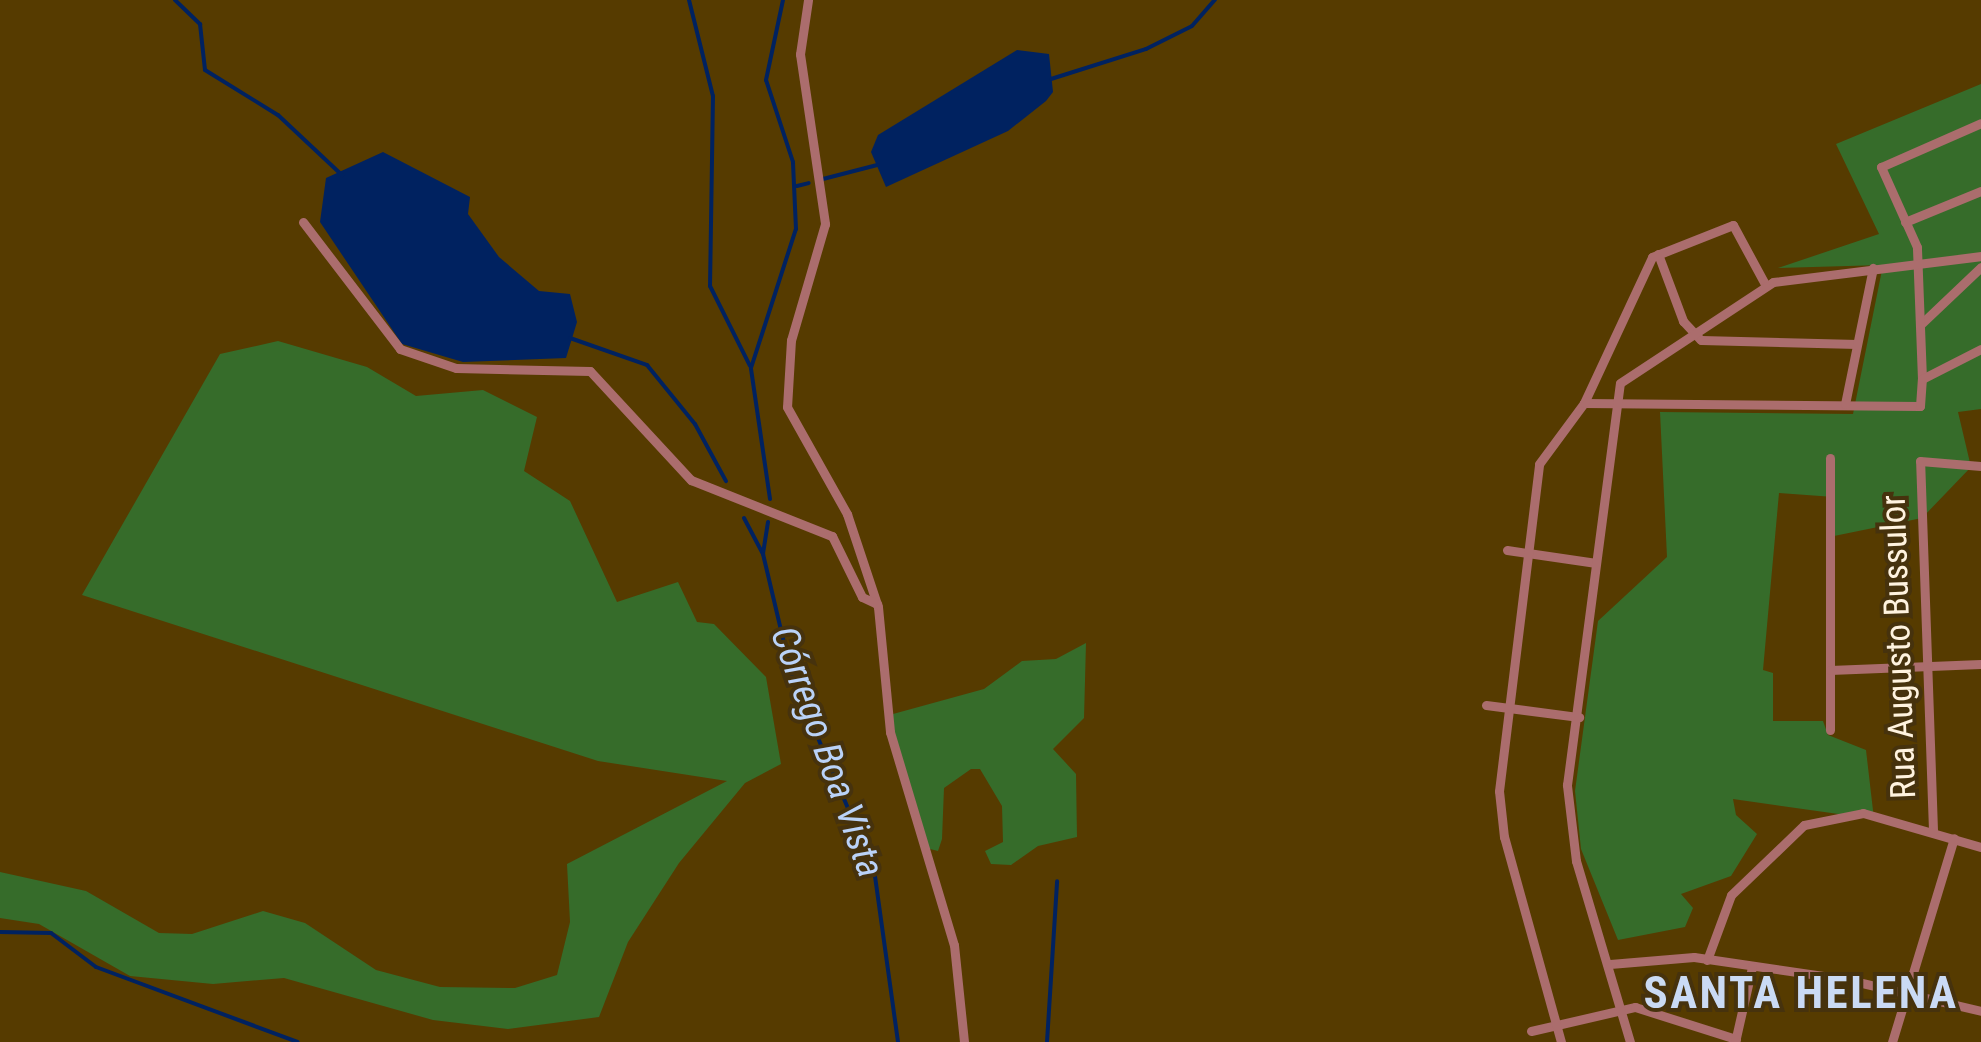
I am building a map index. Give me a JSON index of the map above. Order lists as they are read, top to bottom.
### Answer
{
  "streets": {
    "street": ["Rua Augusto Bussulor"]
  },
  "districts": ["SANTA HELENA"],
  "water": ["Córrego Boa Vista"]
}
